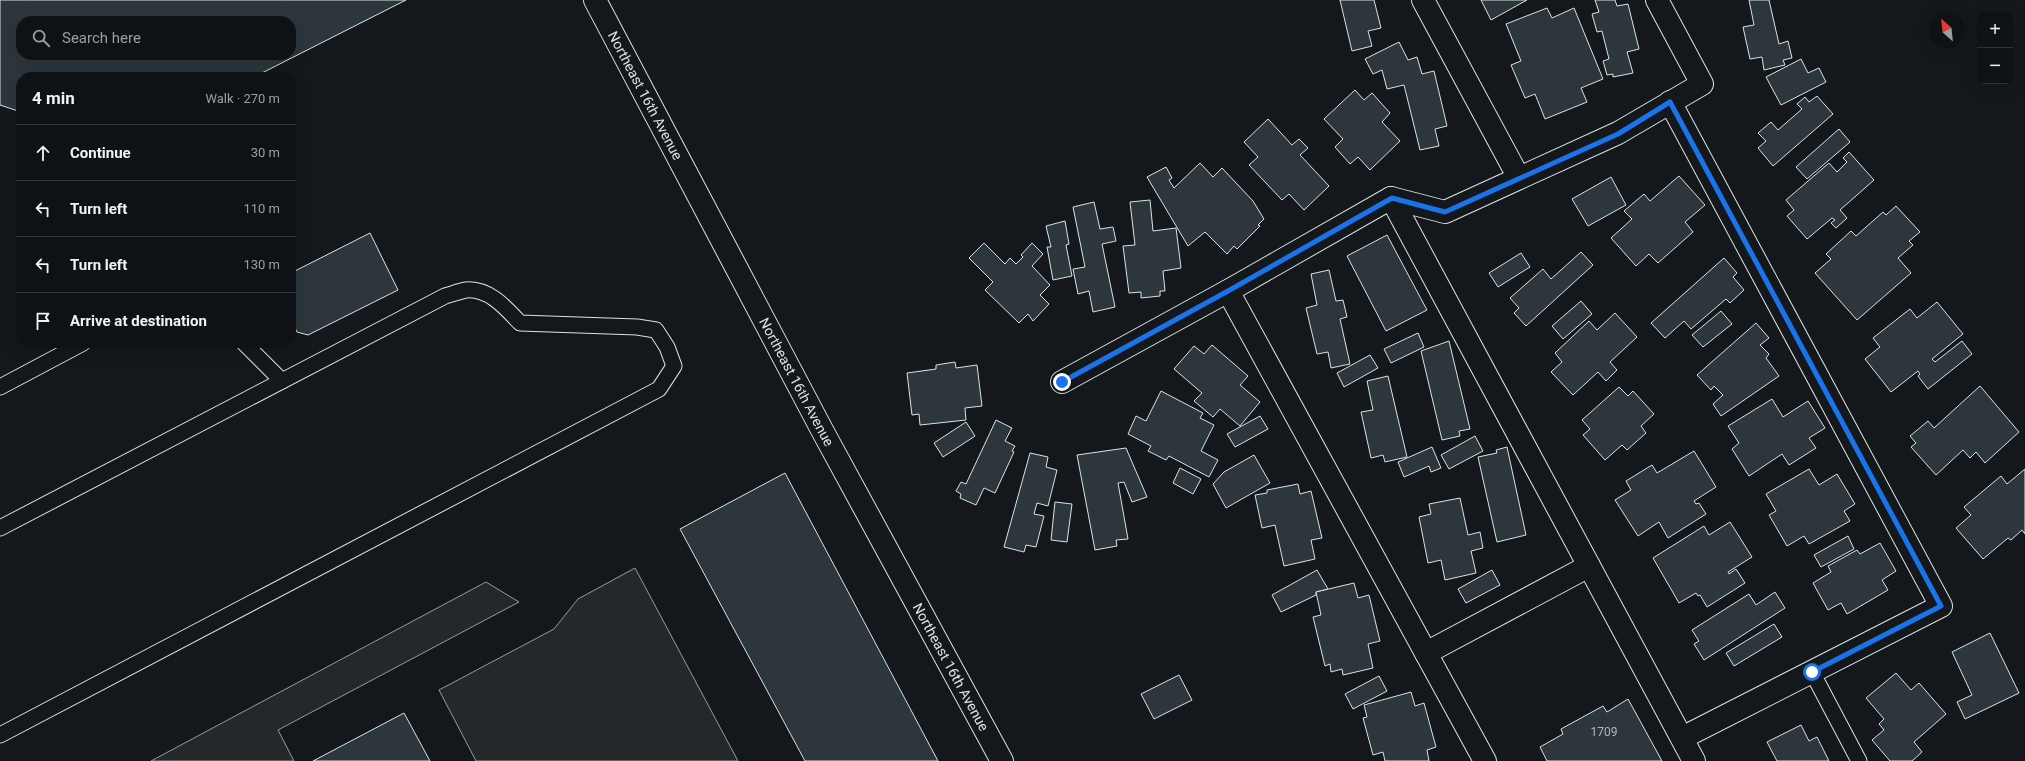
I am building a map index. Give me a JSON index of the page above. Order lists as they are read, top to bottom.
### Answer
{
  "streets": {
    "street": ["Northeast 16th Avenue"]
  },
  "house_numbers": ["1709"],
  "north": "top left",
  "page": {
    "map_buttons": ["+", "−"],
    "search": "Search here",
    "heading": ["4 min", "Walk · 270 m"],
    "list": [
      ["Continue", "30 m"],
      ["Turn left", "110 m"],
      ["Turn left", "130 m"],
      "Arrive at destination"
    ]
  }
}
